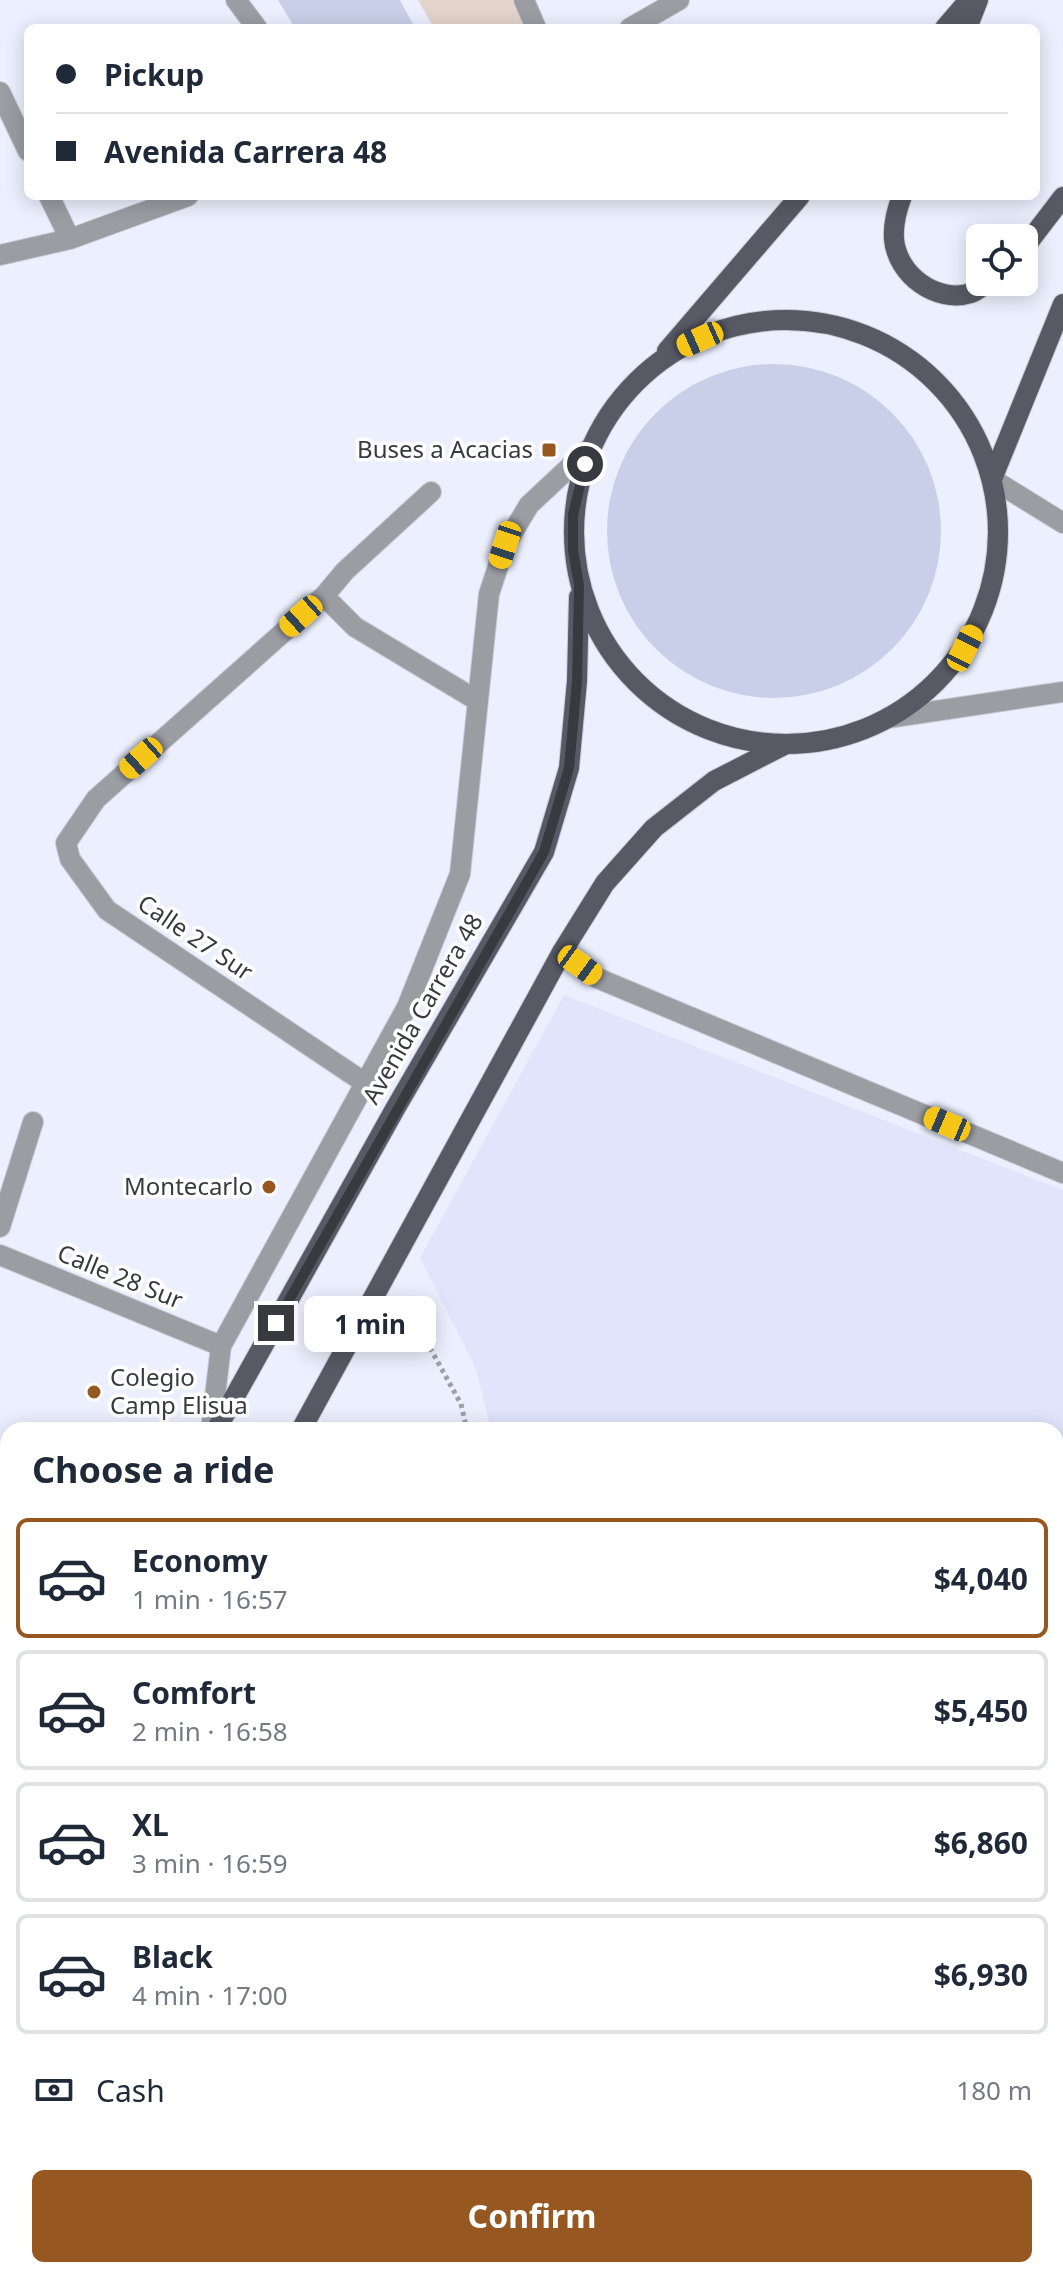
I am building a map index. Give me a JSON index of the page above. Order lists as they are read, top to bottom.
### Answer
{
  "streets": {
    "main road": ["Avenida Carrera 48"],
    "street": ["Calle 27 Sur", "Calle 28 Sur"]
  },
  "places": {
    "transit": ["Buses a Acacias"],
    "other": ["Montecarlo", "Colegio Camp Elisua"]
  },
  "page": {
    "banner": ["Pickup", "Avenida Carrera 48"],
    "bubble": "1 min",
    "heading": "Choose a ride",
    "list": [
      {
        "name": "Economy",
        "note": "1 min · 16:57",
        "value": "$4,040"
      },
      {
        "name": "Comfort",
        "note": "2 min · 16:58",
        "value": "$5,450"
      },
      {
        "name": "XL",
        "note": "3 min · 16:59",
        "value": "$6,860"
      },
      {
        "name": "Black",
        "note": "4 min · 17:00",
        "value": "$6,930"
      }
    ],
    "pay": ["Cash", "180 m"],
    "buttons": "Confirm"
  }
}
